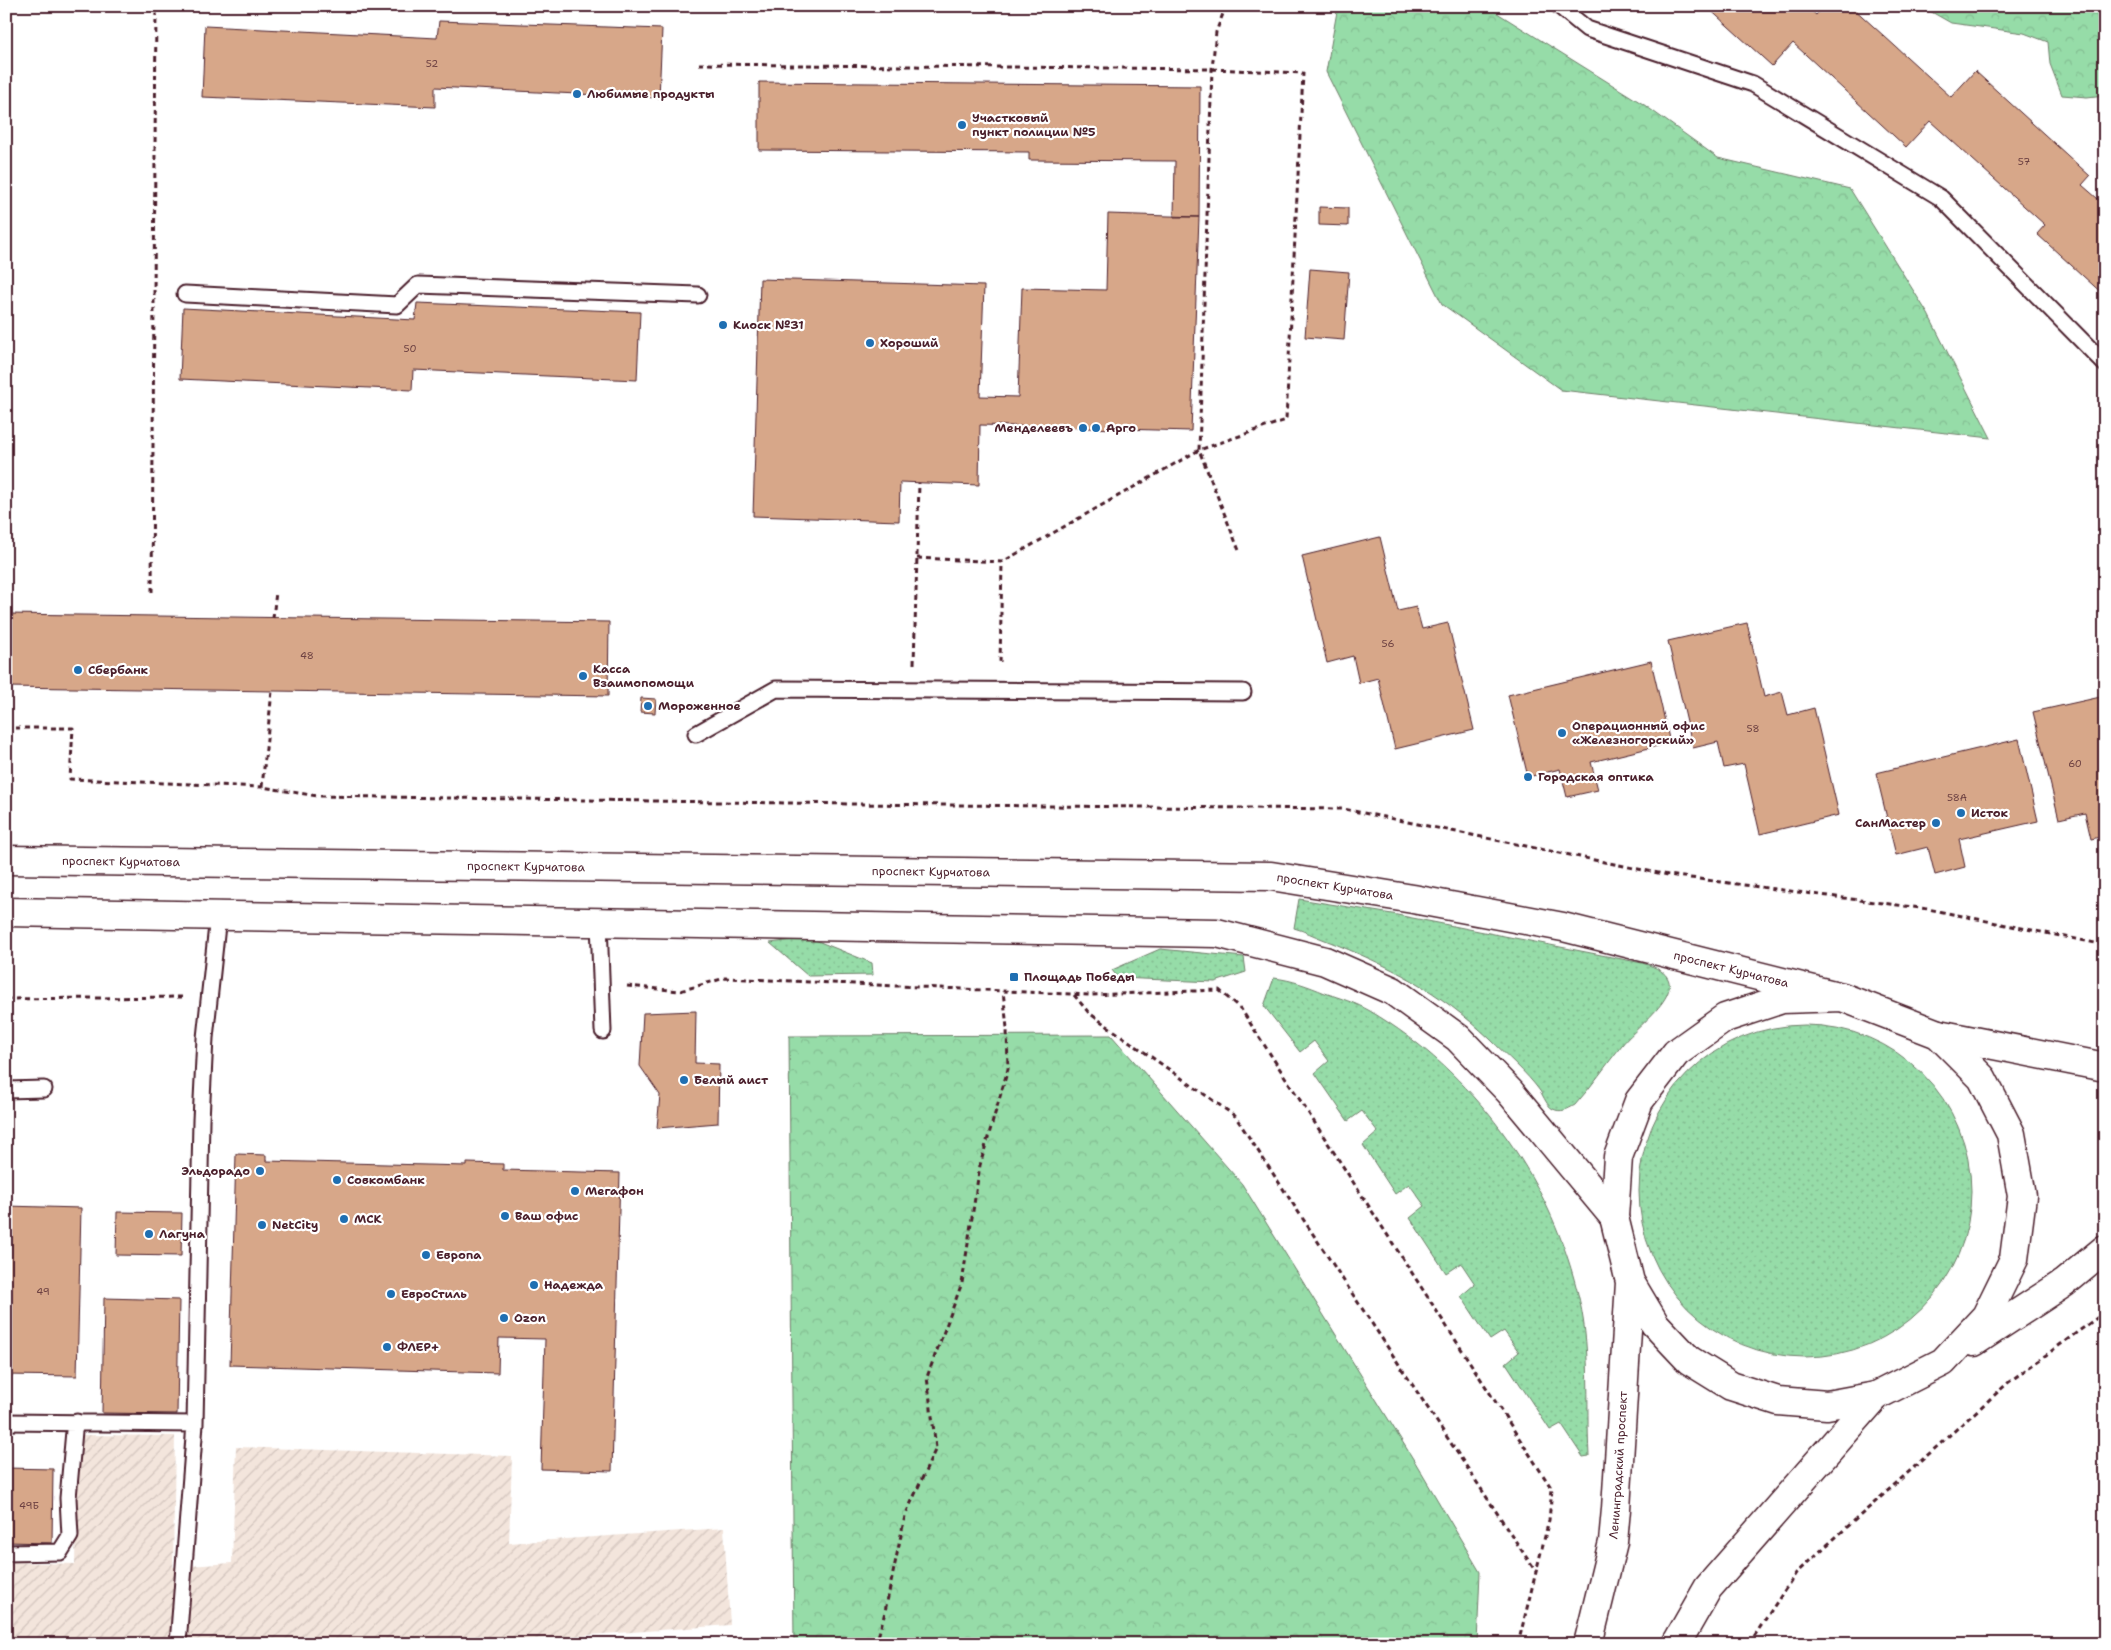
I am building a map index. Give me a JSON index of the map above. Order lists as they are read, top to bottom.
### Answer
{
  "streets": {
    "main road": ["проспект Курчатова", "Ленинградский проспект"]
  },
  "places": {
    "other": [
      "Любимые продукты",
      "Участковый пункт полиции №5",
      "Киоск №31",
      "Хороший",
      "Менделеевъ",
      "Арго",
      "Сбербанк",
      "Касса Взаимопомощи",
      "Мороженное",
      "Операционный офис «Железногорский»",
      "Городская оптика",
      "Исток",
      "СанМастер",
      "Белый аист",
      "Эльдорадо",
      "Совкомбанк",
      "Мегафон",
      "Ваш офис",
      "МСК",
      "NetCity",
      "Лагуна",
      "Европа",
      "Надежда",
      "ЕвроСтиль",
      "Ozon",
      "ФЛЕР+"
    ],
    "transit": ["Площадь Победы"]
  },
  "house_numbers": [
    "52",
    "57",
    "50",
    "56",
    "48",
    "58",
    "60",
    "58А",
    "49",
    "49Б"
  ]
}
